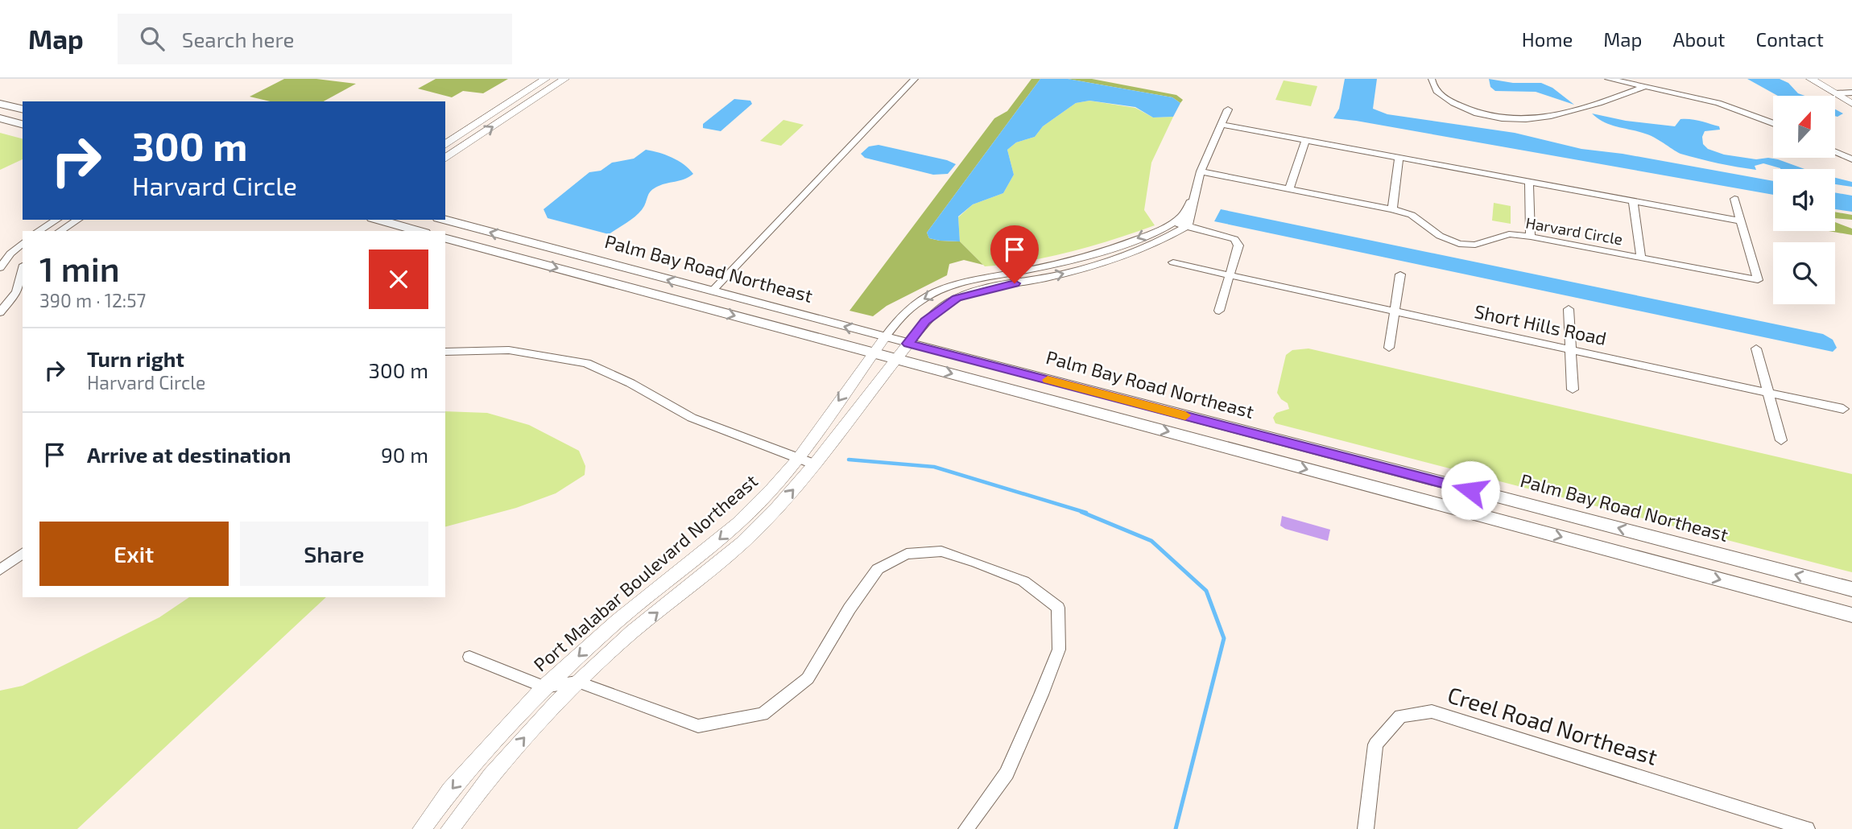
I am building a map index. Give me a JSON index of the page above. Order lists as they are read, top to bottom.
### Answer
{
  "streets": {
    "main road": ["Palm Bay Road Northeast"],
    "street": [
      "Harvard Circle",
      "Short Hills Road",
      "Port Malabar Boulevard Northeast",
      "Creel Road Northeast"
    ]
  },
  "crossings": [
    ["Palm Bay Road Northeast", "Port Malabar Boulevard Northeast"]
  ],
  "north": "top",
  "page": {
    "header": "Map",
    "search": "Search here",
    "nav": [
      "Home",
      "Map",
      "About",
      "Contact"
    ],
    "turn": ["300 m", "Harvard Circle"],
    "heading": ["1 min", "390 m · 12:57"],
    "list": [
      {
        "name": "Turn right",
        "note": "Harvard Circle",
        "value": "300 m"
      },
      {
        "name": "Arrive at destination",
        "value": "90 m"
      }
    ],
    "buttons": ["Exit", "Share"]
  }
}
